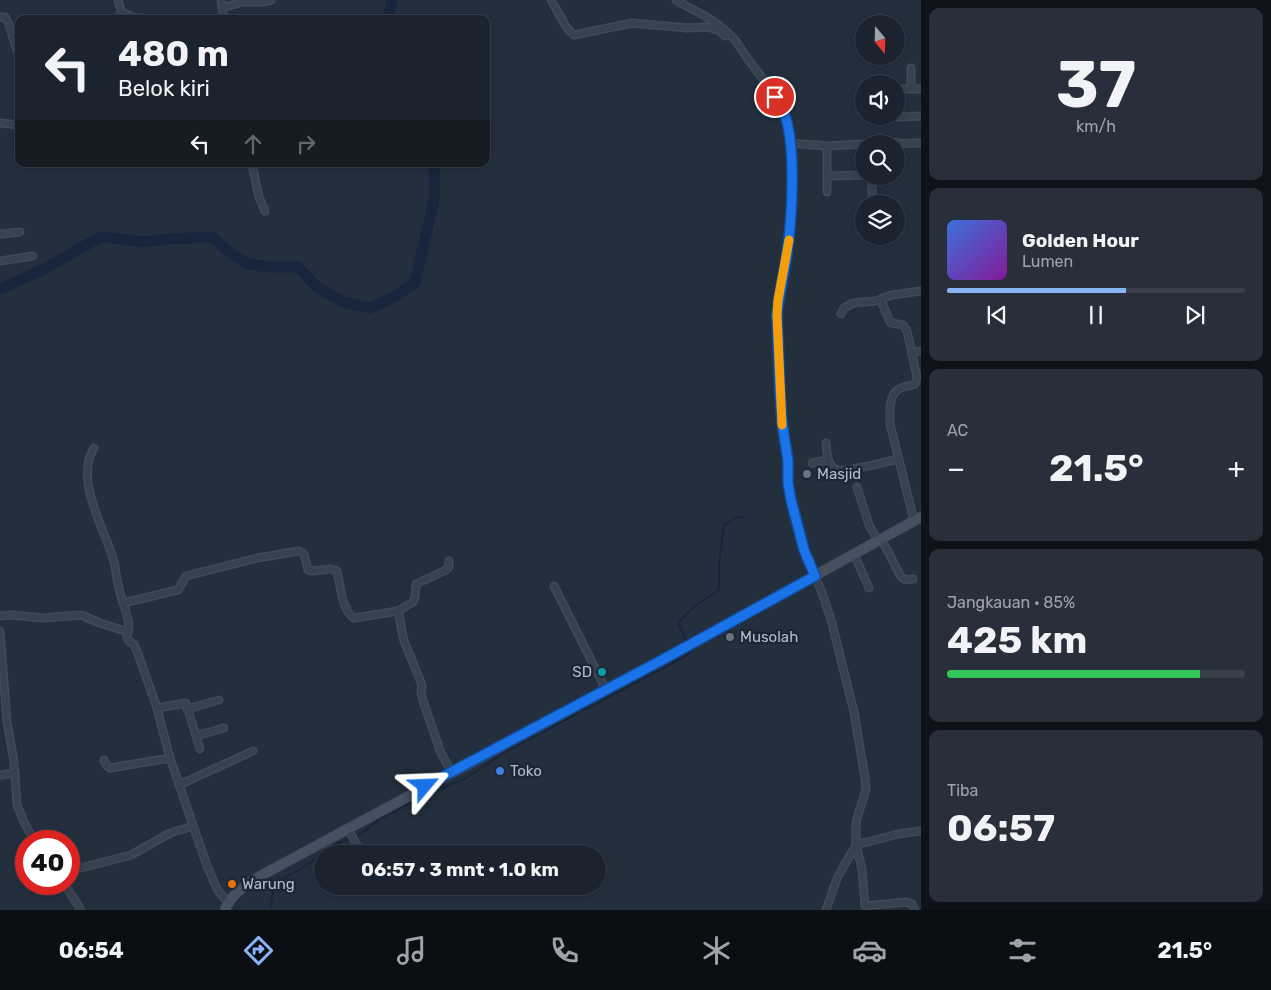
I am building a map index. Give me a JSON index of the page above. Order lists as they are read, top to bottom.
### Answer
{
  "places": [
    "Masjid",
    "Musolah",
    "SD",
    "Toko",
    "Warung"
  ],
  "north": "bottom",
  "page": {
    "tile": [
      ["37", "km/h"],
      "AC",
      ["Jangkauan · 85%", "425 km"],
      ["Tiba", "06:57"]
    ],
    "turn": ["480 m", "Belok kiri"],
    "song": ["Golden Hour", "Lumen"],
    "heat": ["−", "21.5°", "+"],
    "limit": "40",
    "trip": "06:57 · 3 mnt · 1.0 km",
    "tabs": ["06:54", "21.5°"]
  }
}
